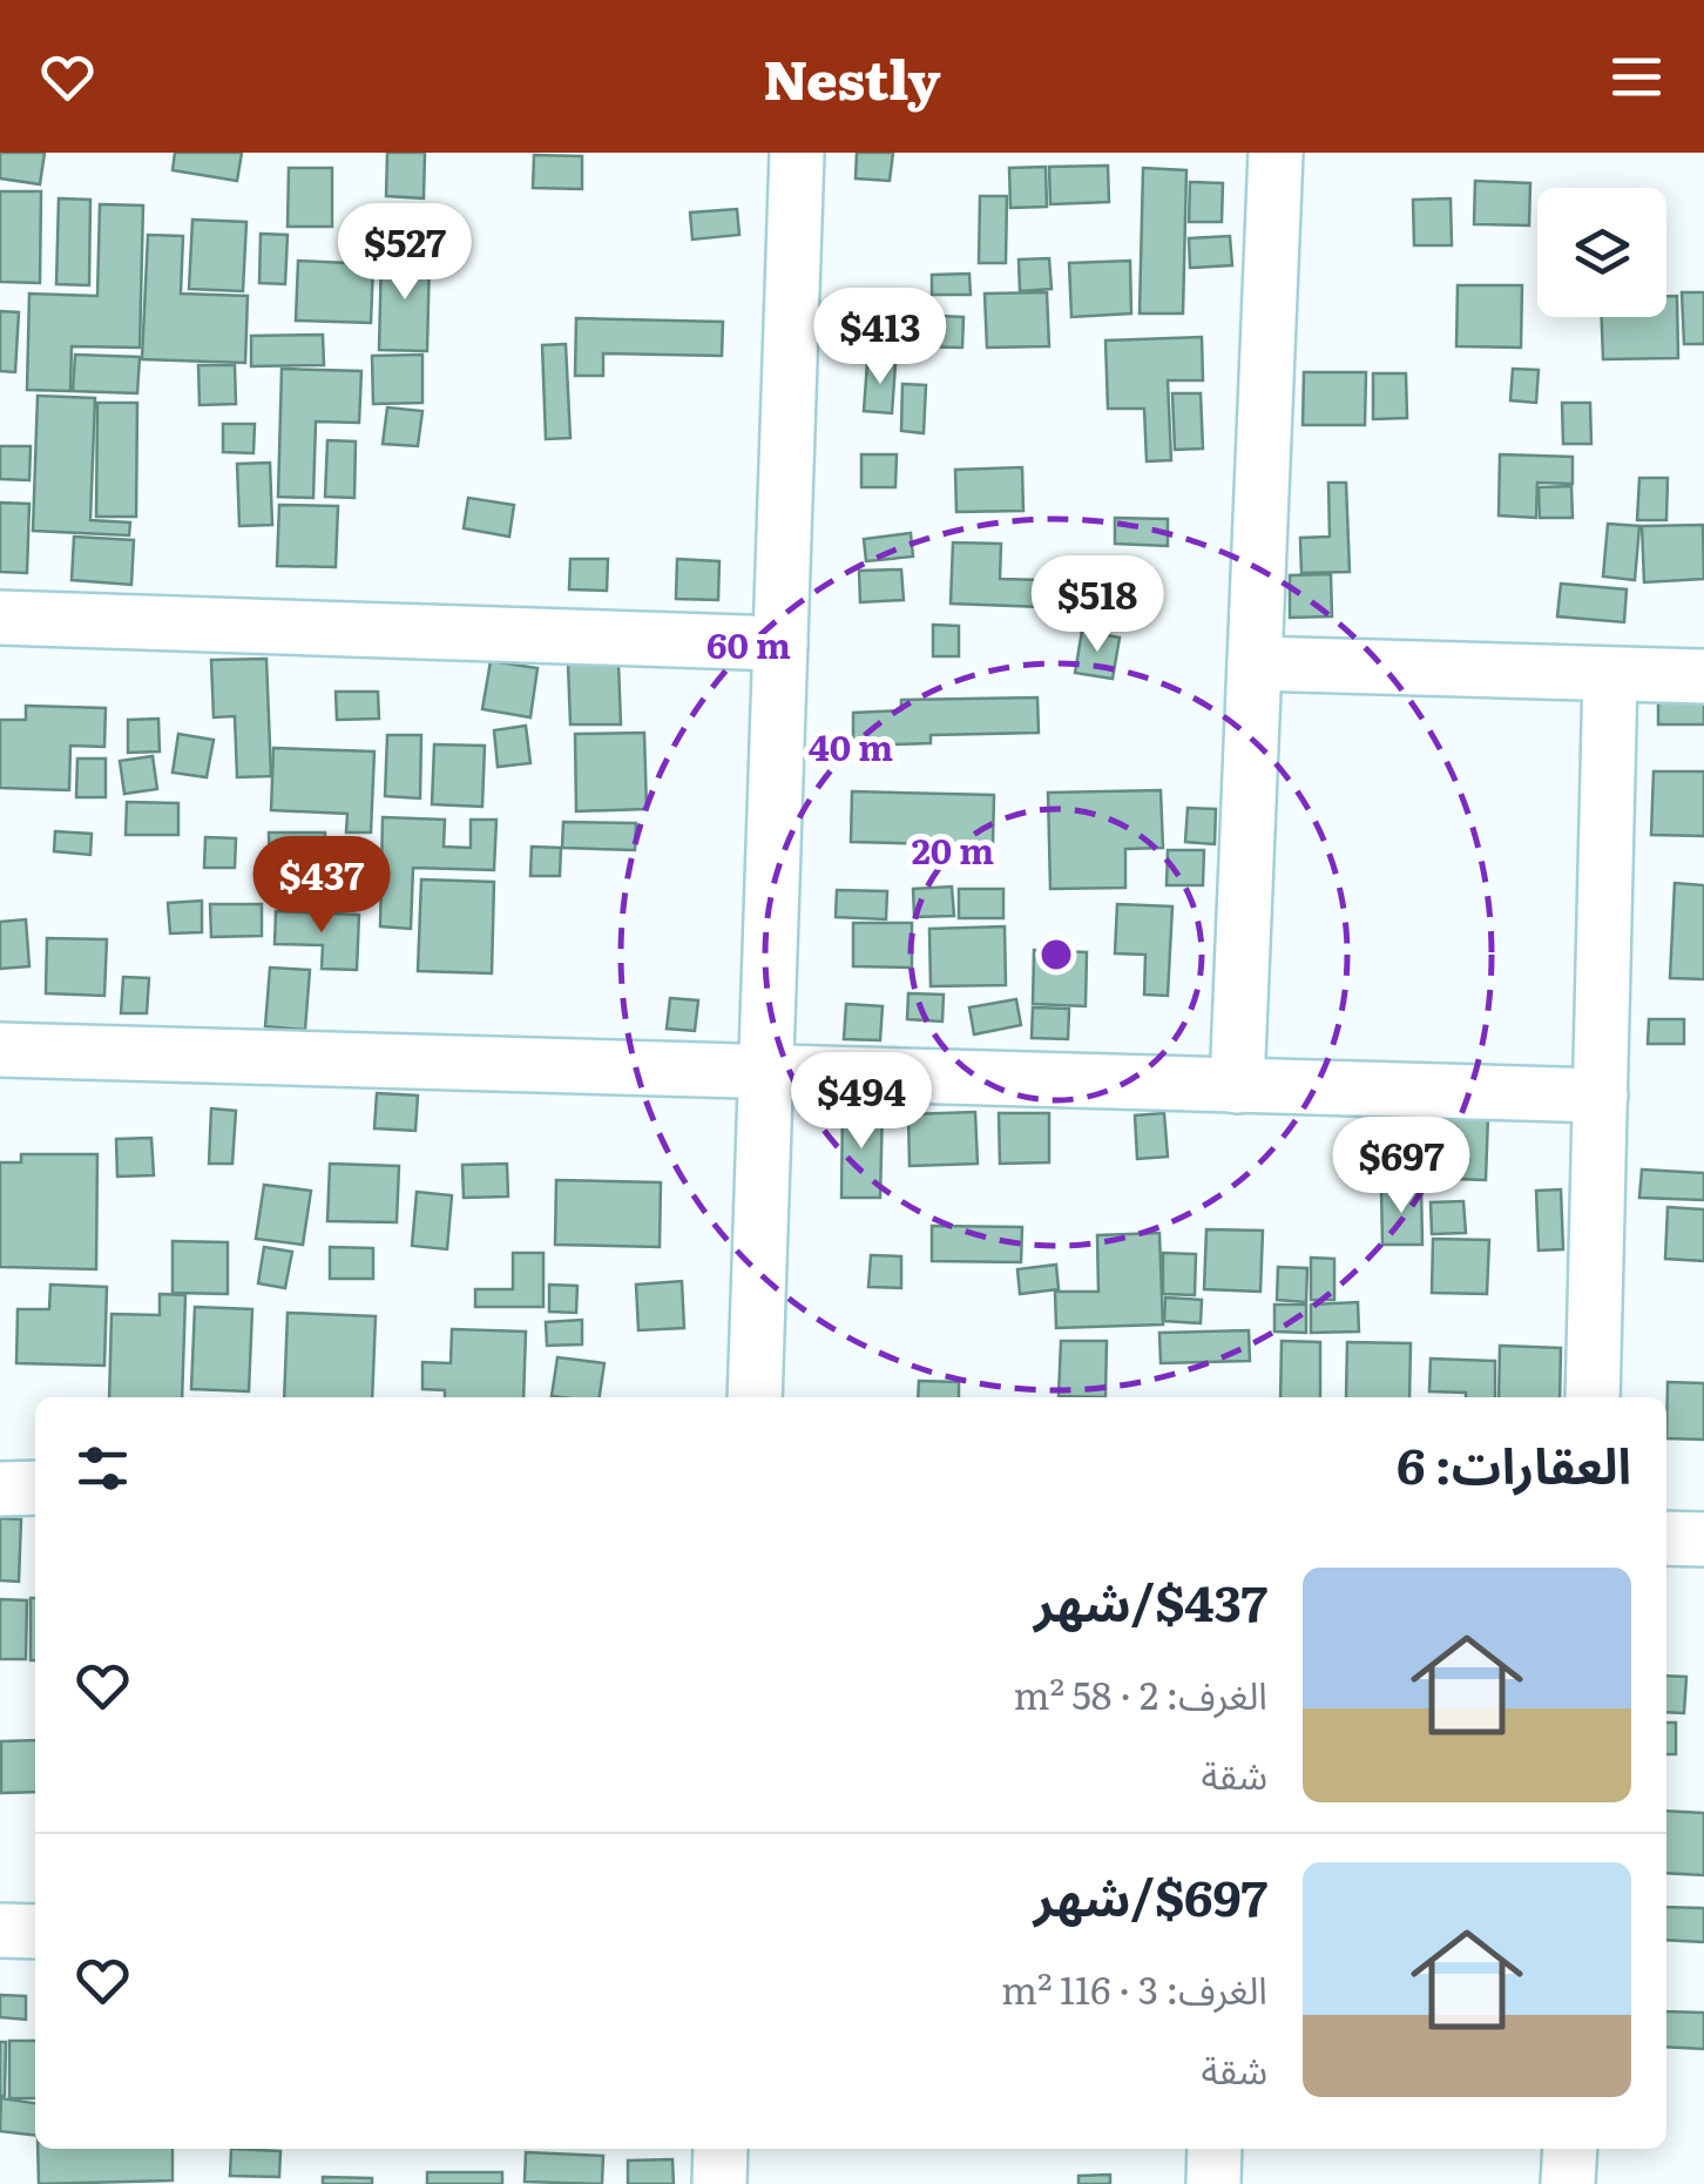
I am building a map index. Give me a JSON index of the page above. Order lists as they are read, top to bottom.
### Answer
{
  "page": {
    "header": "Nestly",
    "price": [
      "$527",
      "$413",
      "$518",
      "$437",
      "$494",
      "$697"
    ],
    "heading": "العقارات: 6",
    "list": [
      {
        "name": "$437/شهر",
        "note": "الغرف: 2 · 58 m² · شقة"
      },
      {
        "name": "$697/شهر",
        "note": "الغرف: 3 · 116 m² · شقة"
      }
    ]
  },
  "rings": ["60 m", "40 m", "20 m"]
}
